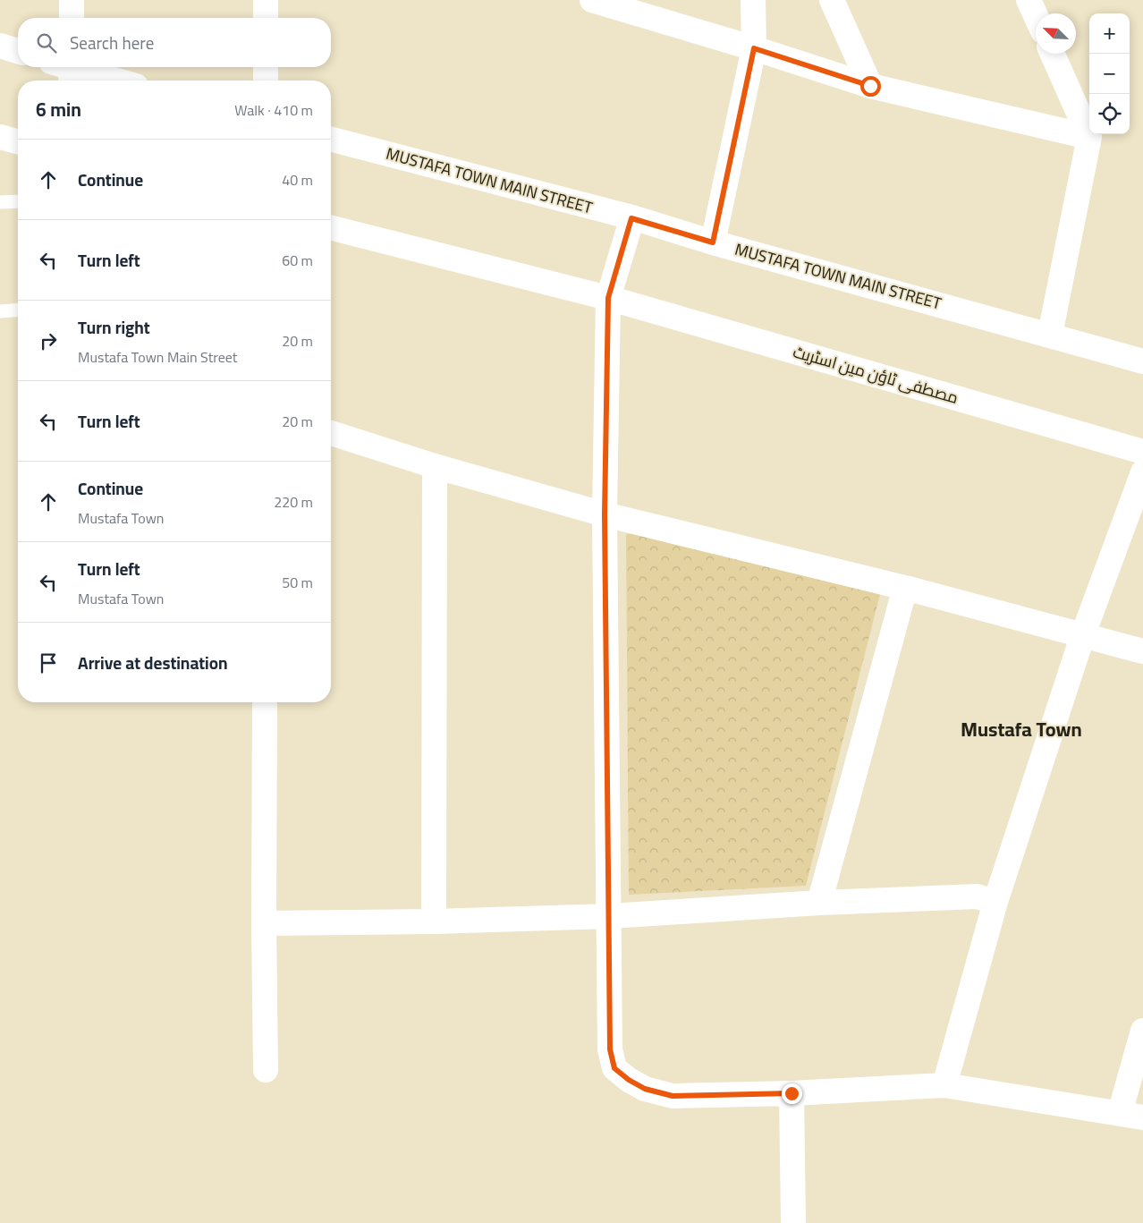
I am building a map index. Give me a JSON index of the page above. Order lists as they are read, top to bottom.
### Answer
{
  "streets": {
    "street": ["MUSTAFA TOWN MAIN STREET", "مصطفی ٹاؤن مین اسٹریٹ"]
  },
  "districts": ["Mustafa Town"],
  "north": "top left",
  "page": {
    "map_buttons": ["+", "−"],
    "search": "Search here",
    "heading": ["6 min", "Walk · 410 m"],
    "list": [
      ["Continue", "40 m"],
      ["Turn left", "60 m"],
      ["Turn right", "Mustafa Town Main Street", "20 m"],
      ["Turn left", "20 m"],
      ["Continue", "Mustafa Town", "220 m"],
      ["Turn left", "Mustafa Town", "50 m"],
      "Arrive at destination"
    ]
  }
}
